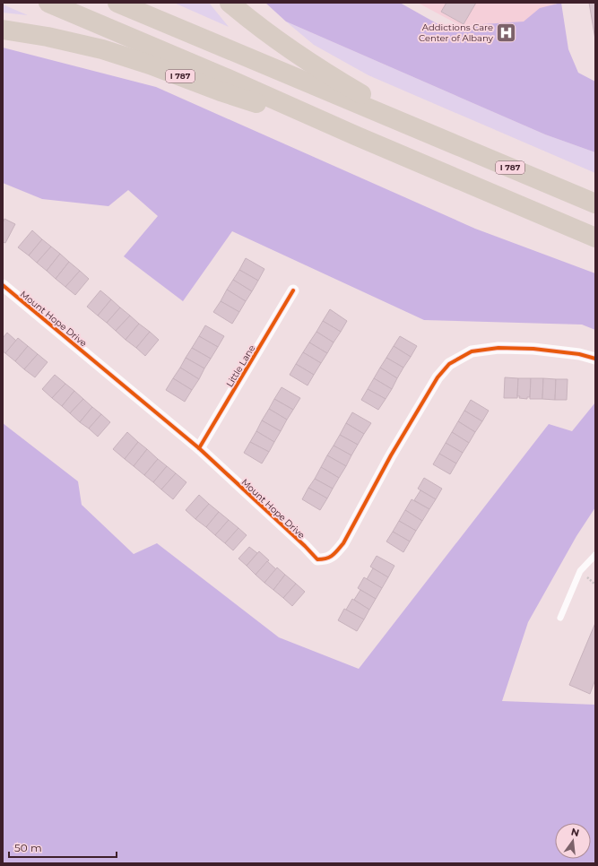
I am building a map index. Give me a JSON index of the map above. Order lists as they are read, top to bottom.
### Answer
{
  "streets": {
    "highway": ["I 787"],
    "street": ["Mount Hope Drive", "Little Lane"]
  },
  "crossings": [
    ["Mount Hope Drive", "Little Lane"]
  ],
  "places": {
    "hospital": ["Addictions Care Center of Albany"]
  },
  "scale_bar": "50 m",
  "north": "top"
}
